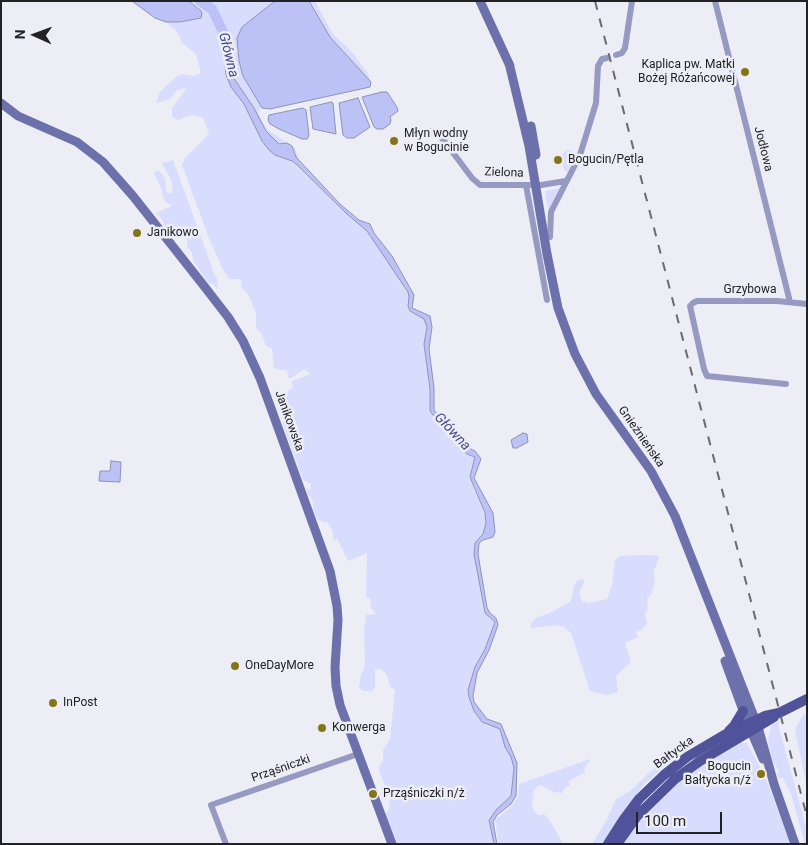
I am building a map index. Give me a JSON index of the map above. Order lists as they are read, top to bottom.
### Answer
{
  "streets": {
    "main road": ["Janikowska", "Gnieźnieńska", "Bałtycka"],
    "street": [
      "Jodłowa",
      "Zielona",
      "Grzybowa",
      "Prząśniczki"
    ]
  },
  "crossings": [
    ["Jodłowa", "Grzybowa"],
    ["Zielona", "Gnieźnieńska"],
    ["Janikowska", "Prząśniczki"],
    ["Gnieźnieńska", "Bałtycka"]
  ],
  "water": ["Główna"],
  "places": [
    "Kaplica pw. Matki Bożej Różańcowej",
    "Młyn wodny w Bogucinie",
    "Bogucin/Pętla",
    "Janikowo",
    "OneDayMore",
    "InPost",
    "Konwerga",
    "Bogucin Bałtycka n/ż",
    "Prząśniczki n/ż"
  ],
  "scale_bar": "100 m",
  "north": "left"
}
